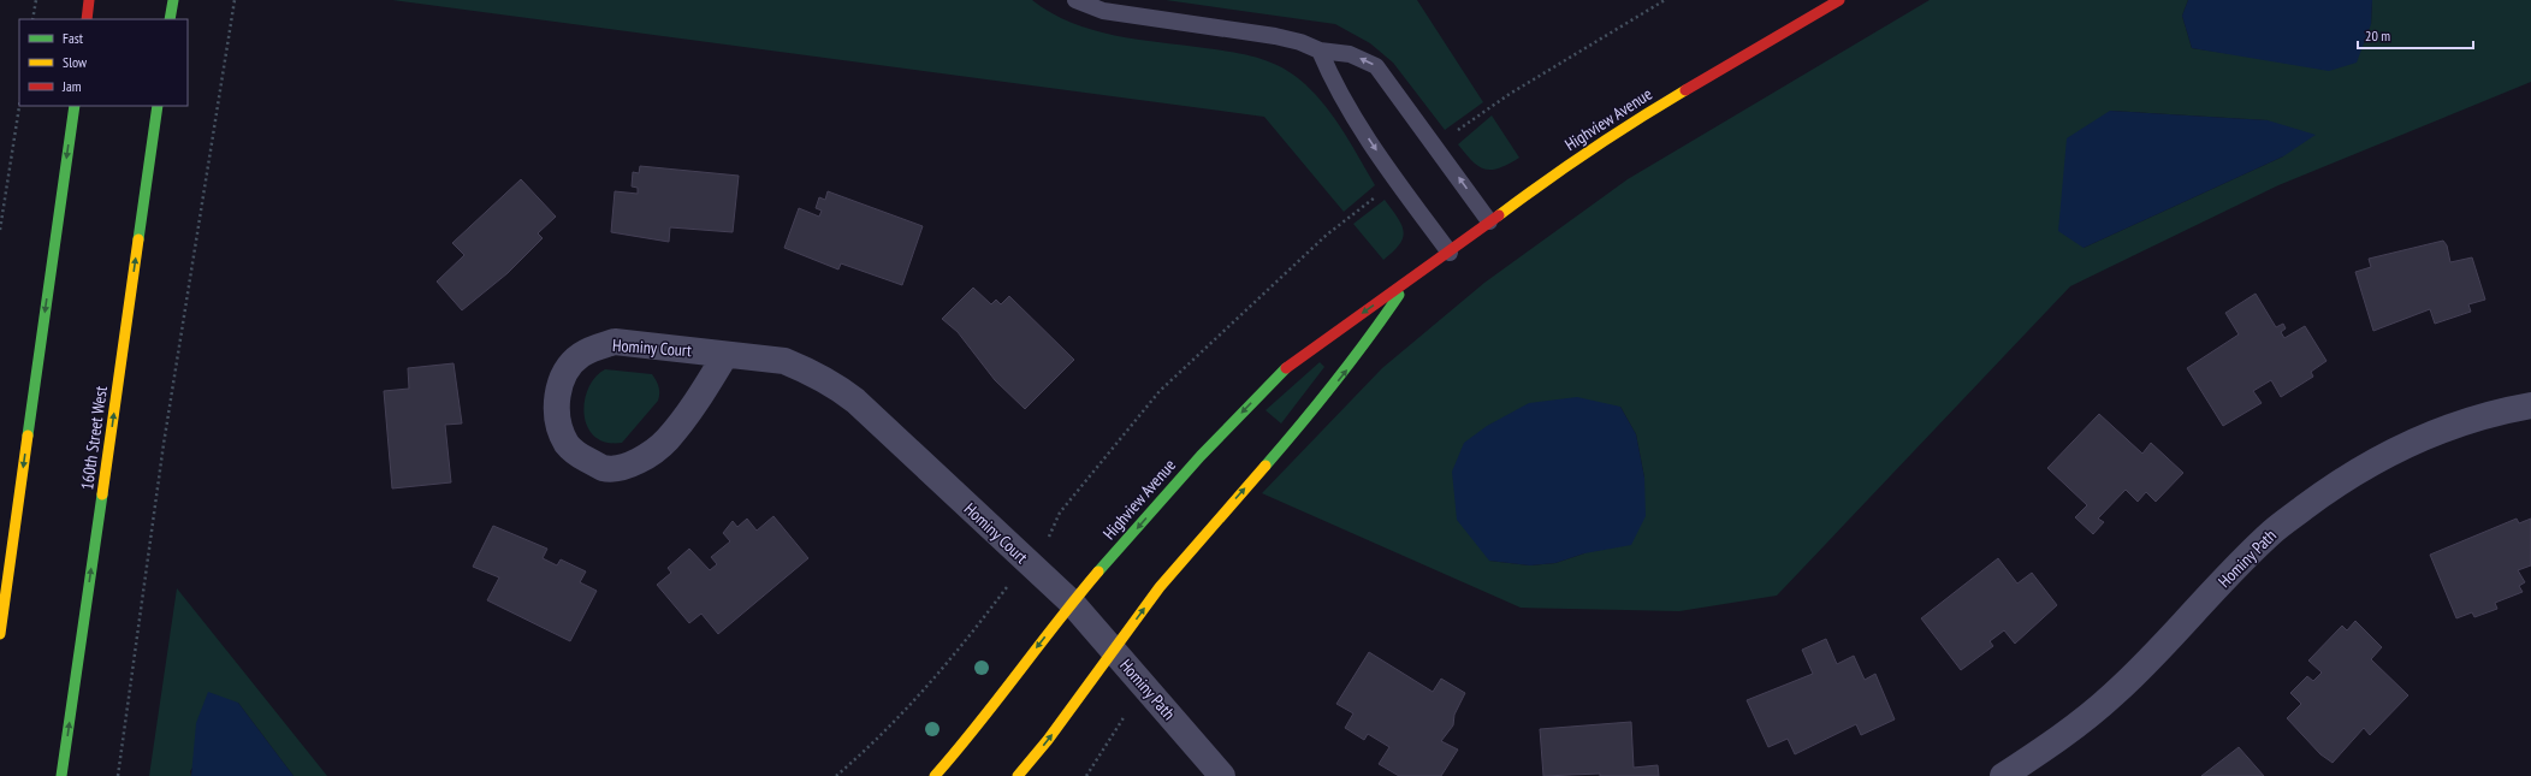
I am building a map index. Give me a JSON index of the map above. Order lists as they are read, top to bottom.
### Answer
{
  "streets": {
    "street": [
      "Highview Avenue",
      "Hominy Court",
      "160th Street West",
      "Hominy Path"
    ]
  },
  "crossings": [
    ["Highview Avenue", "Hominy Court"],
    ["Highview Avenue", "Hominy Path"],
    ["Hominy Court", "Hominy Path"]
  ],
  "legend": ["Fast", "Slow", "Jam"],
  "scale_bar": "20 m"
}
